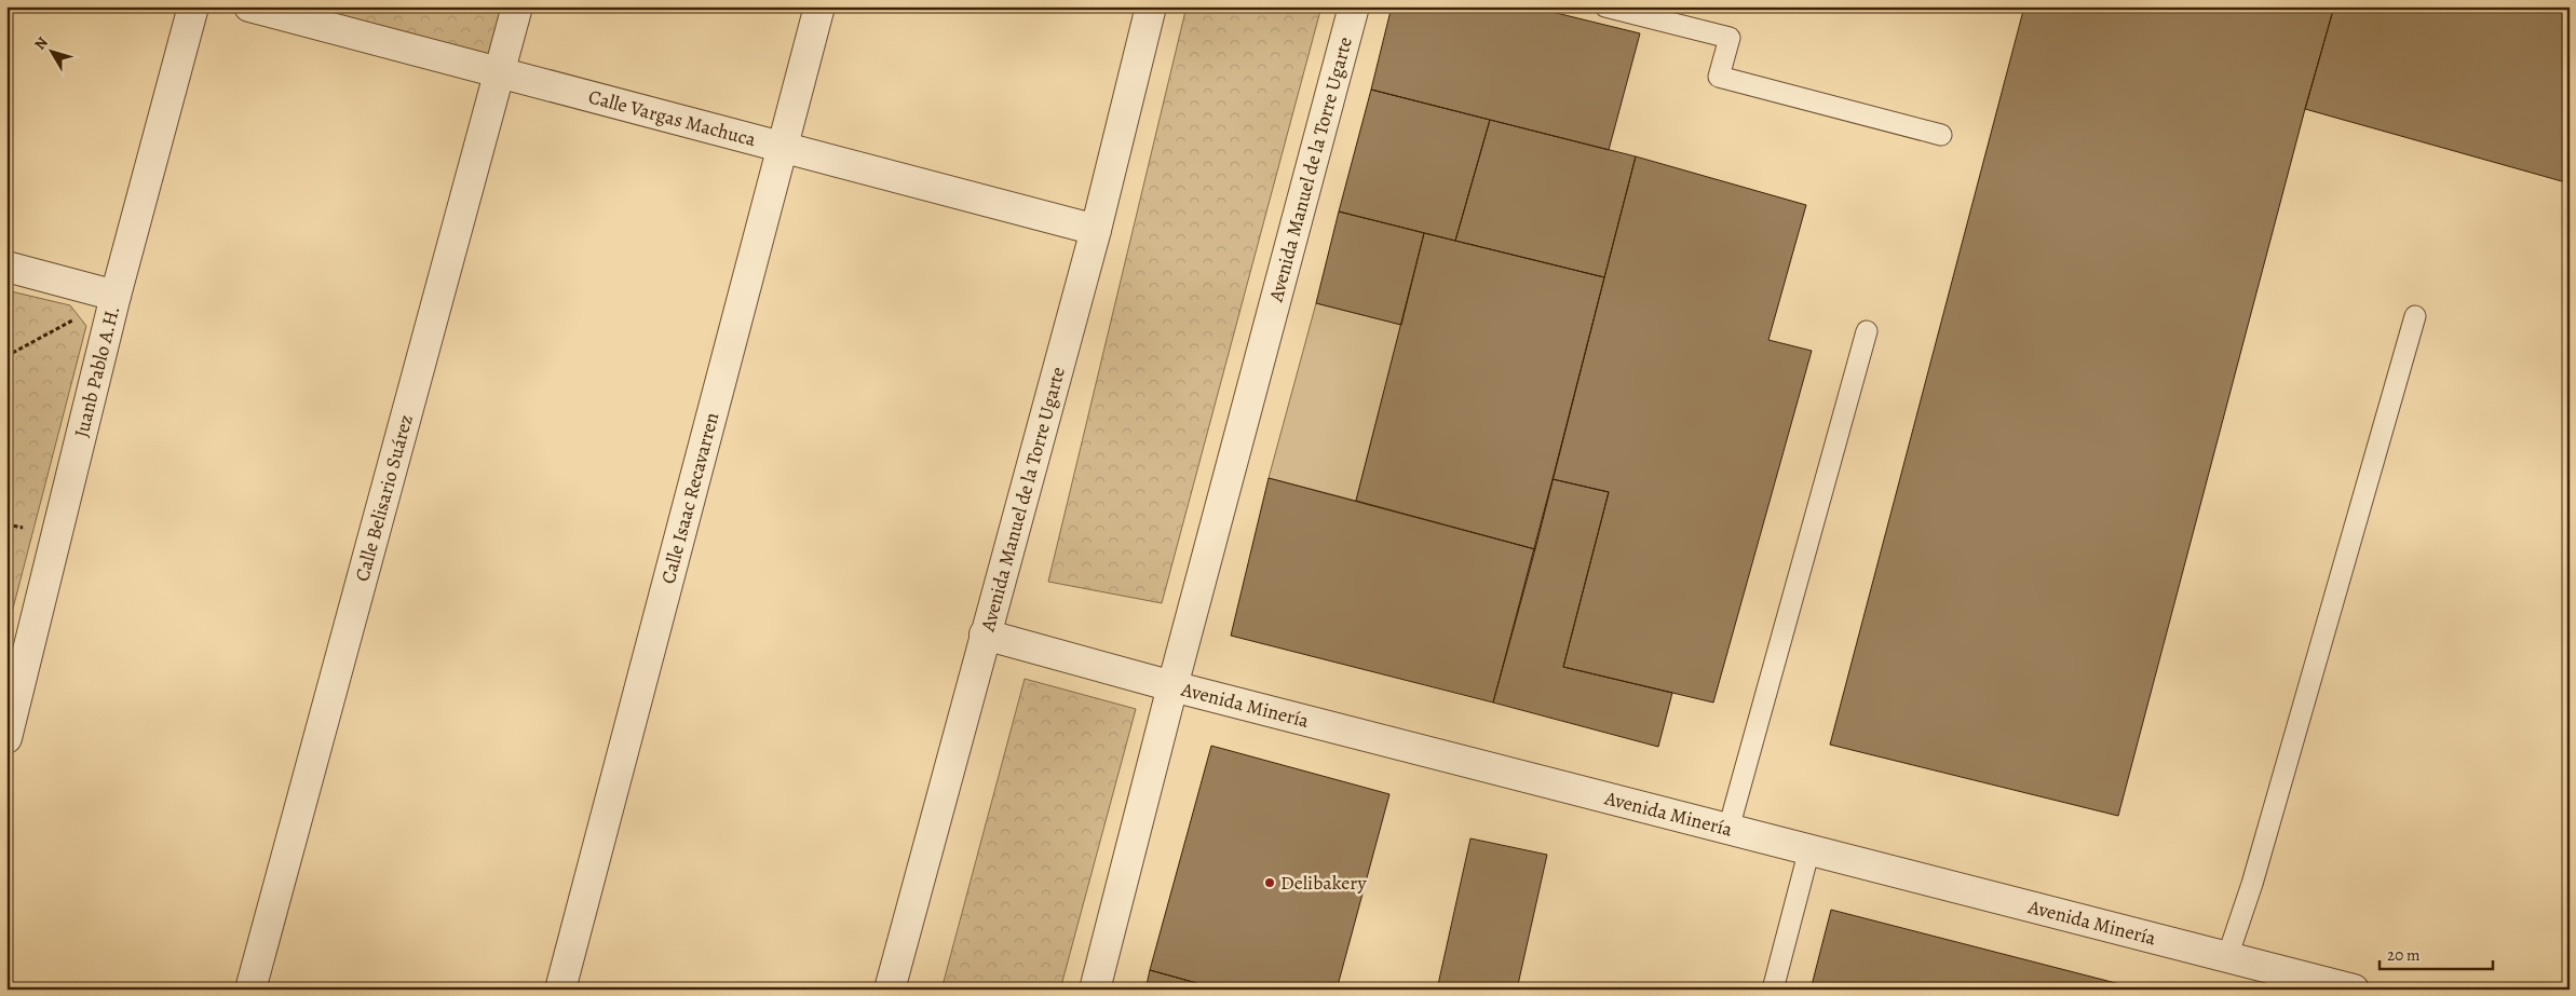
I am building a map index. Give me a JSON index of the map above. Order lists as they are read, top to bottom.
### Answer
{
  "streets": {
    "street": [
      "Calle Vargas Machuca",
      "Avenida Manuel de la Torre Ugarte",
      "Juanb Pablo A.H.",
      "Calle Isaac Recavarren",
      "Calle Belisario Suárez",
      "Avenida Minería"
    ]
  },
  "crossings": [
    ["Calle Vargas Machuca", "Avenida Manuel de la Torre Ugarte"],
    ["Calle Vargas Machuca", "Calle Isaac Recavarren"],
    ["Calle Vargas Machuca", "Calle Belisario Suárez"],
    ["Avenida Manuel de la Torre Ugarte", "Avenida Minería"]
  ],
  "places": ["Delibakery"],
  "scale_bar": "20 m",
  "north": "top left"
}
